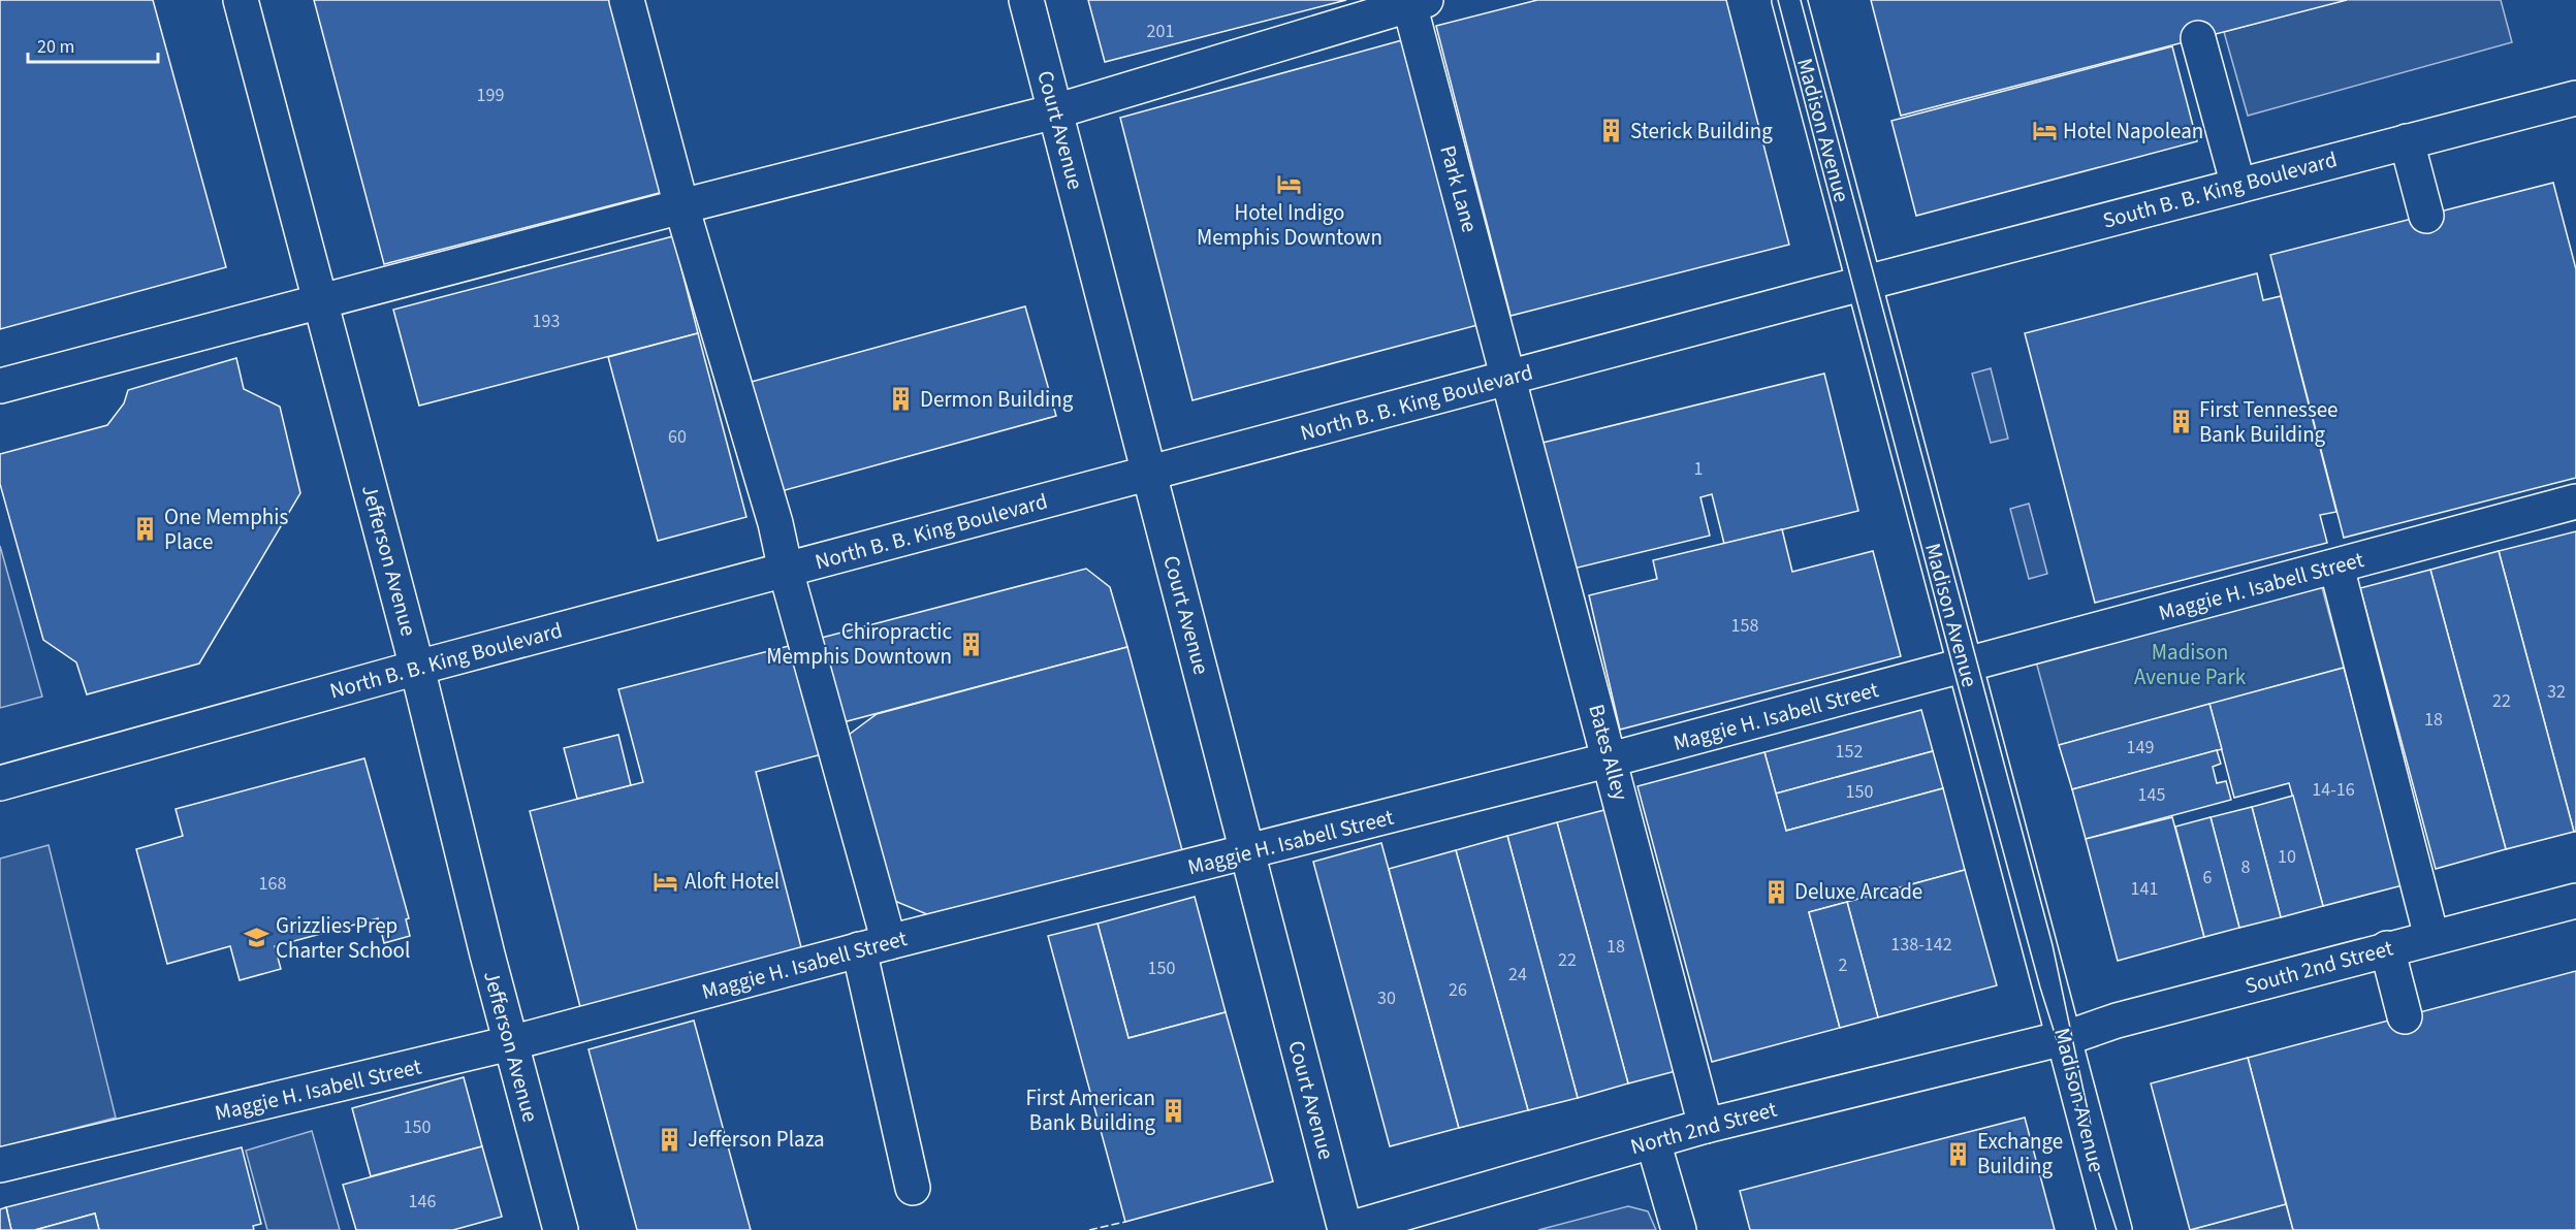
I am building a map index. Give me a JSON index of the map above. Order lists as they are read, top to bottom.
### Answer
{
  "streets": {
    "main road": [
      "Court Avenue",
      "Madison Avenue",
      "Park Lane",
      "South B. B. King Boulevard",
      "North B. B. King Boulevard",
      "Jefferson Avenue",
      "Maggie H. Isabell Street",
      "Bates Alley",
      "South 2nd Street",
      "North 2nd Street"
    ]
  },
  "crossings": [
    ["Court Avenue", "North B. B. King Boulevard"],
    ["Court Avenue", "Maggie H. Isabell Street"],
    ["Court Avenue", "North 2nd Street"],
    ["Madison Avenue", "South B. B. King Boulevard"],
    ["Madison Avenue", "North B. B. King Boulevard"],
    ["Madison Avenue", "Maggie H. Isabell Street"],
    ["Madison Avenue", "South 2nd Street"],
    ["Madison Avenue", "North 2nd Street"],
    ["Park Lane", "North B. B. King Boulevard"],
    ["Park Lane", "Bates Alley"],
    ["South B. B. King Boulevard", "North B. B. King Boulevard"],
    ["North B. B. King Boulevard", "Jefferson Avenue"],
    ["North B. B. King Boulevard", "Bates Alley"],
    ["Jefferson Avenue", "Maggie H. Isabell Street"],
    ["Maggie H. Isabell Street", "Bates Alley"],
    ["Bates Alley", "North 2nd Street"],
    ["South 2nd Street", "North 2nd Street"]
  ],
  "parks": ["Madison Avenue Park"],
  "places": {
    "building": [
      "Sterick Building",
      "Dermon Building",
      "First Tennessee Bank Building",
      "One Memphis Place",
      "Chiropractic Memphis Downtown",
      "Deluxe Arcade",
      "First American Bank Building",
      "Jefferson Plaza",
      "Exchange Building"
    ],
    "hotel": ["Hotel Napolean", "Hotel Indigo Memphis Downtown", "Aloft Hotel"],
    "school or university": ["Grizzlies Prep Charter School"]
  },
  "house_numbers": [
    "201",
    "199",
    "193",
    "60",
    "1",
    "158",
    "32",
    "22",
    "18",
    "149",
    "152",
    "14-16",
    "150",
    "145",
    "10",
    "8",
    "6",
    "168",
    "141",
    "138-142",
    "18",
    "22",
    "2",
    "150",
    "24",
    "26",
    "30",
    "150",
    "146"
  ],
  "scale_bar": "20 m"
}
